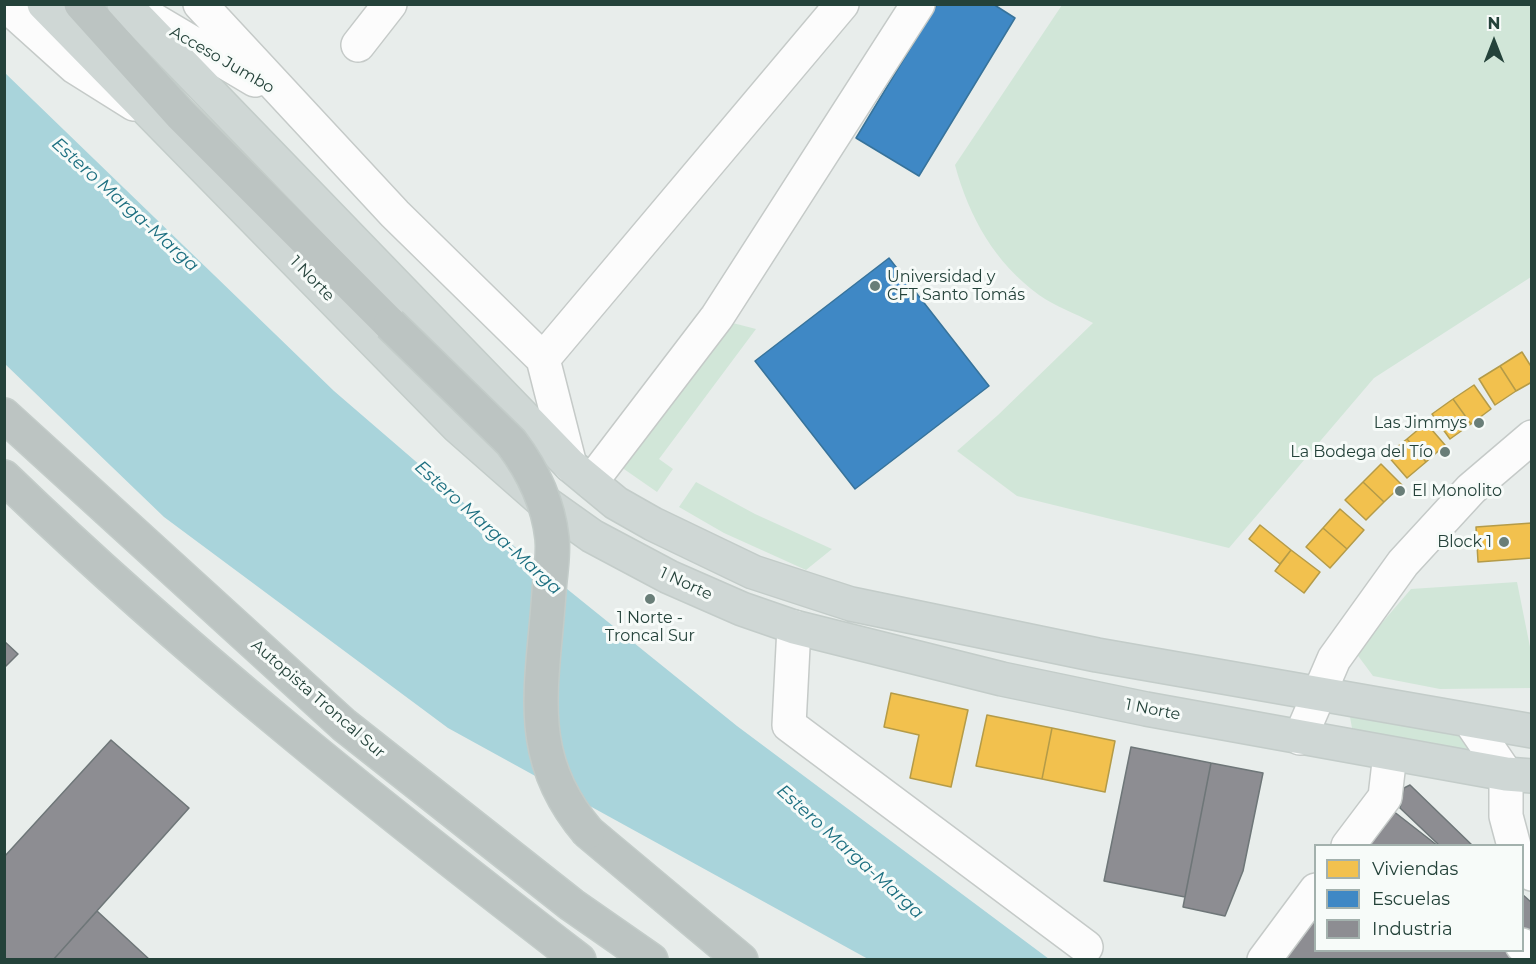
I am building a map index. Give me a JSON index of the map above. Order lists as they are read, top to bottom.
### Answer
{
  "streets": {
    "highway": ["Autopista Troncal Sur"],
    "main road": ["1 Norte"],
    "street": ["Acceso Jumbo"]
  },
  "water": ["Estero Marga-Marga"],
  "places": [
    "Universidad y CFT Santo Tomás",
    "Las Jimmys",
    "La Bodega del Tío",
    "El Monolito",
    "Block 1",
    "1 Norte - Troncal Sur"
  ],
  "legend": ["Viviendas", "Escuelas", "Industria"],
  "north": "top"
}
